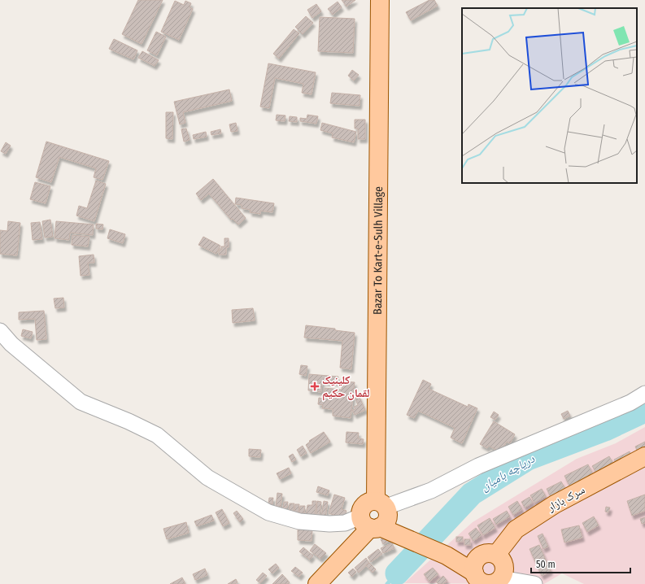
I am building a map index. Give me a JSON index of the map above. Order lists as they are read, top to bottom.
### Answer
{
  "streets": {
    "main road": ["Bazar To Kart-e-Sulh Village", "سرک بازار"]
  },
  "water": ["دریاچه بامیان"],
  "places": {
    "health": ["کلینیک لقمان حکیم"]
  },
  "scale_bar": "50 m"
}
